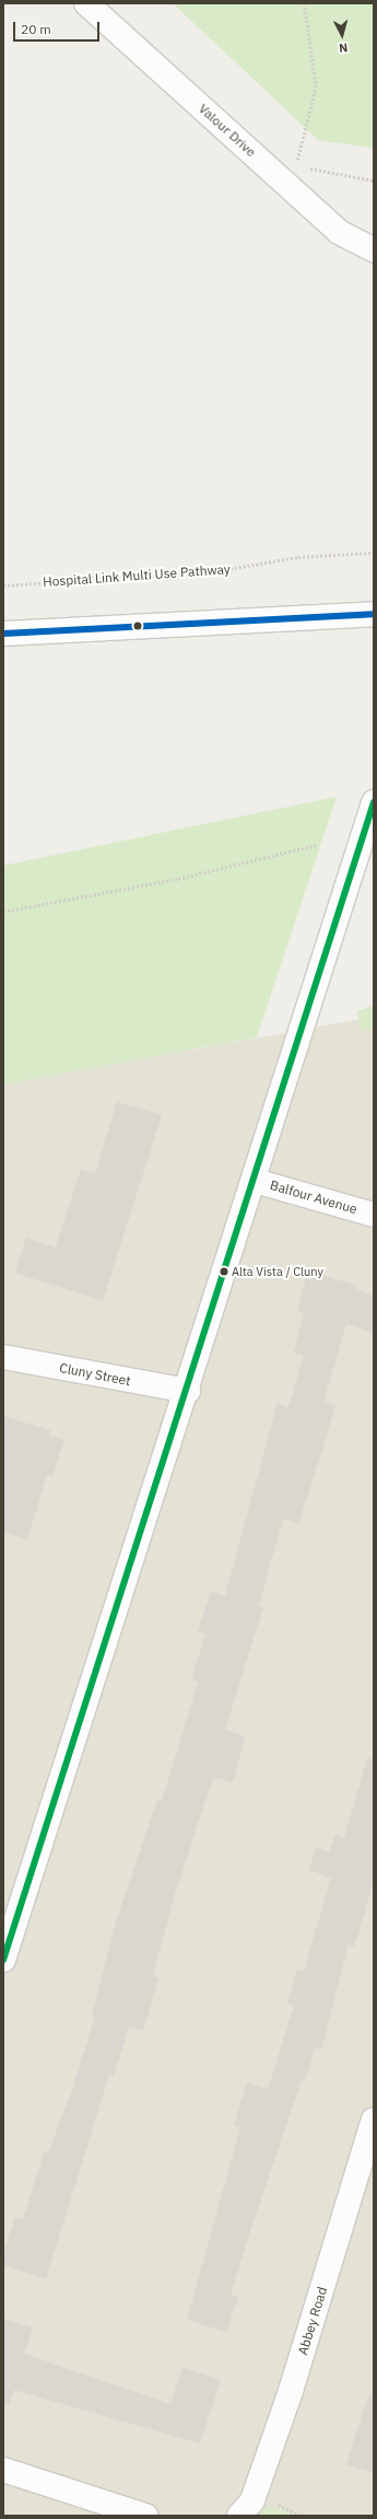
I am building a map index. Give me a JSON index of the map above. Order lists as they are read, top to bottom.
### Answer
{
  "streets": {
    "street": [
      "Valour Drive",
      "Balfour Avenue",
      "Cluny Street",
      "Abbey Road"
    ],
    "path": ["Hospital Link Multi Use Pathway"]
  },
  "places": ["Alta Vista / Cluny"],
  "scale_bar": "20 m",
  "north": "bottom"
}
